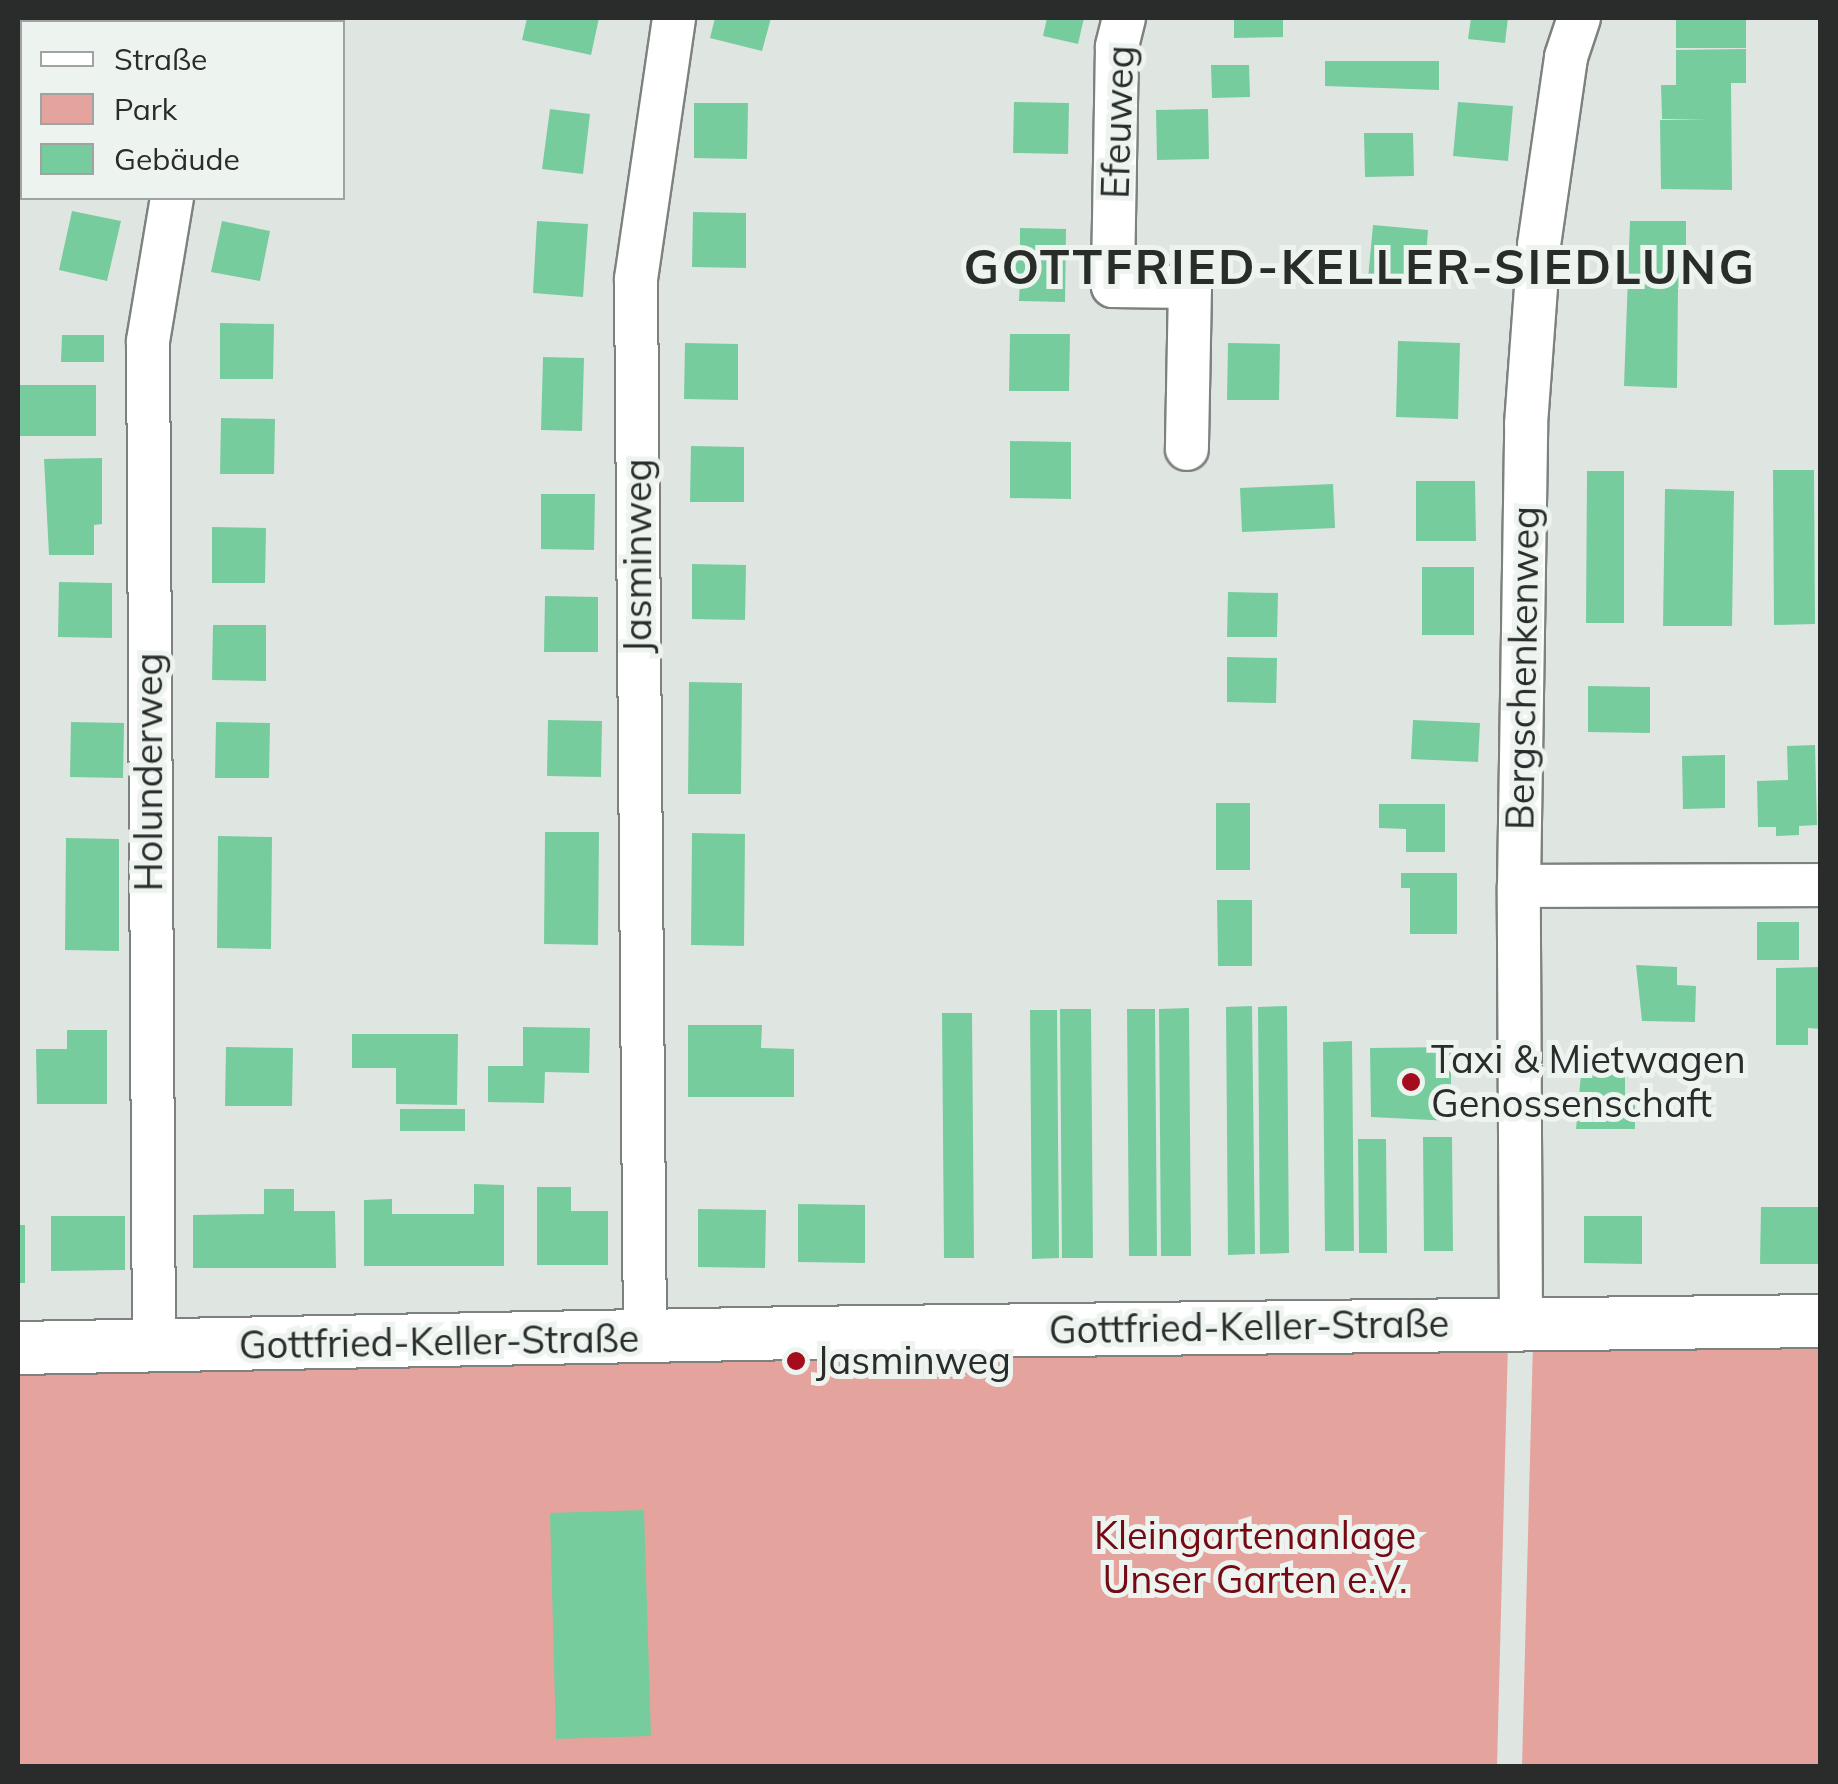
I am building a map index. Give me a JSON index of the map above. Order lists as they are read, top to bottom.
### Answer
{
  "streets": {
    "street": [
      "Efeuweg",
      "Jasminweg",
      "Bergschenkenweg",
      "Holunderweg",
      "Gottfried-Keller-Straße"
    ]
  },
  "crossings": [
    ["Jasminweg", "Gottfried-Keller-Straße"],
    ["Bergschenkenweg", "Gottfried-Keller-Straße"],
    ["Holunderweg", "Gottfried-Keller-Straße"]
  ],
  "districts": ["GOTTFRIED-KELLER-SIEDLUNG"],
  "parks": ["Kleingartenanlage Unser Garten e.V."],
  "places": ["Taxi & Mietwagen Genossenschaft", "Jasminweg"],
  "legend": ["Straße", "Park", "Gebäude"]
}
